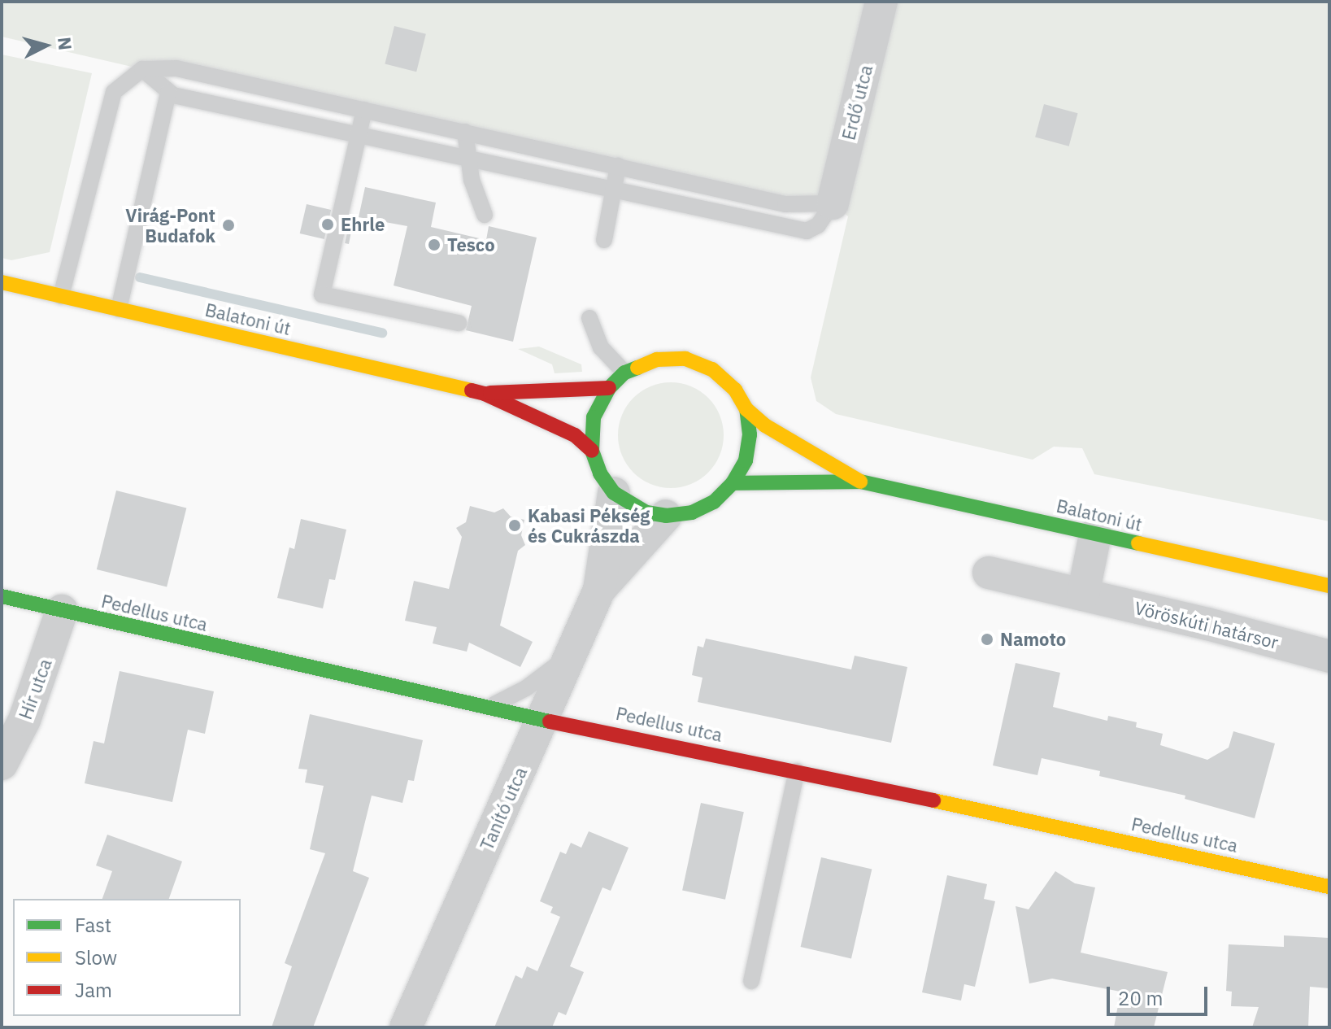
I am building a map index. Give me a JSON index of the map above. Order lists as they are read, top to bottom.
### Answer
{
  "streets": {
    "main road": ["Balatoni út", "Pedellus utca"],
    "street": [
      "Erdő utca",
      "Vöröskúti határsor",
      "Hír utca",
      "Tanító utca"
    ]
  },
  "crossings": [
    ["Balatoni út", "Tanító utca"],
    ["Pedellus utca", "Hír utca"],
    ["Pedellus utca", "Tanító utca"]
  ],
  "places": [
    "Ehrle",
    "Virág-Pont Budafok",
    "Tesco",
    "Kabasi Pékség és Cukrászda",
    "Namoto"
  ],
  "legend": ["Fast", "Slow", "Jam"],
  "scale_bar": "20 m",
  "north": "right"
}
